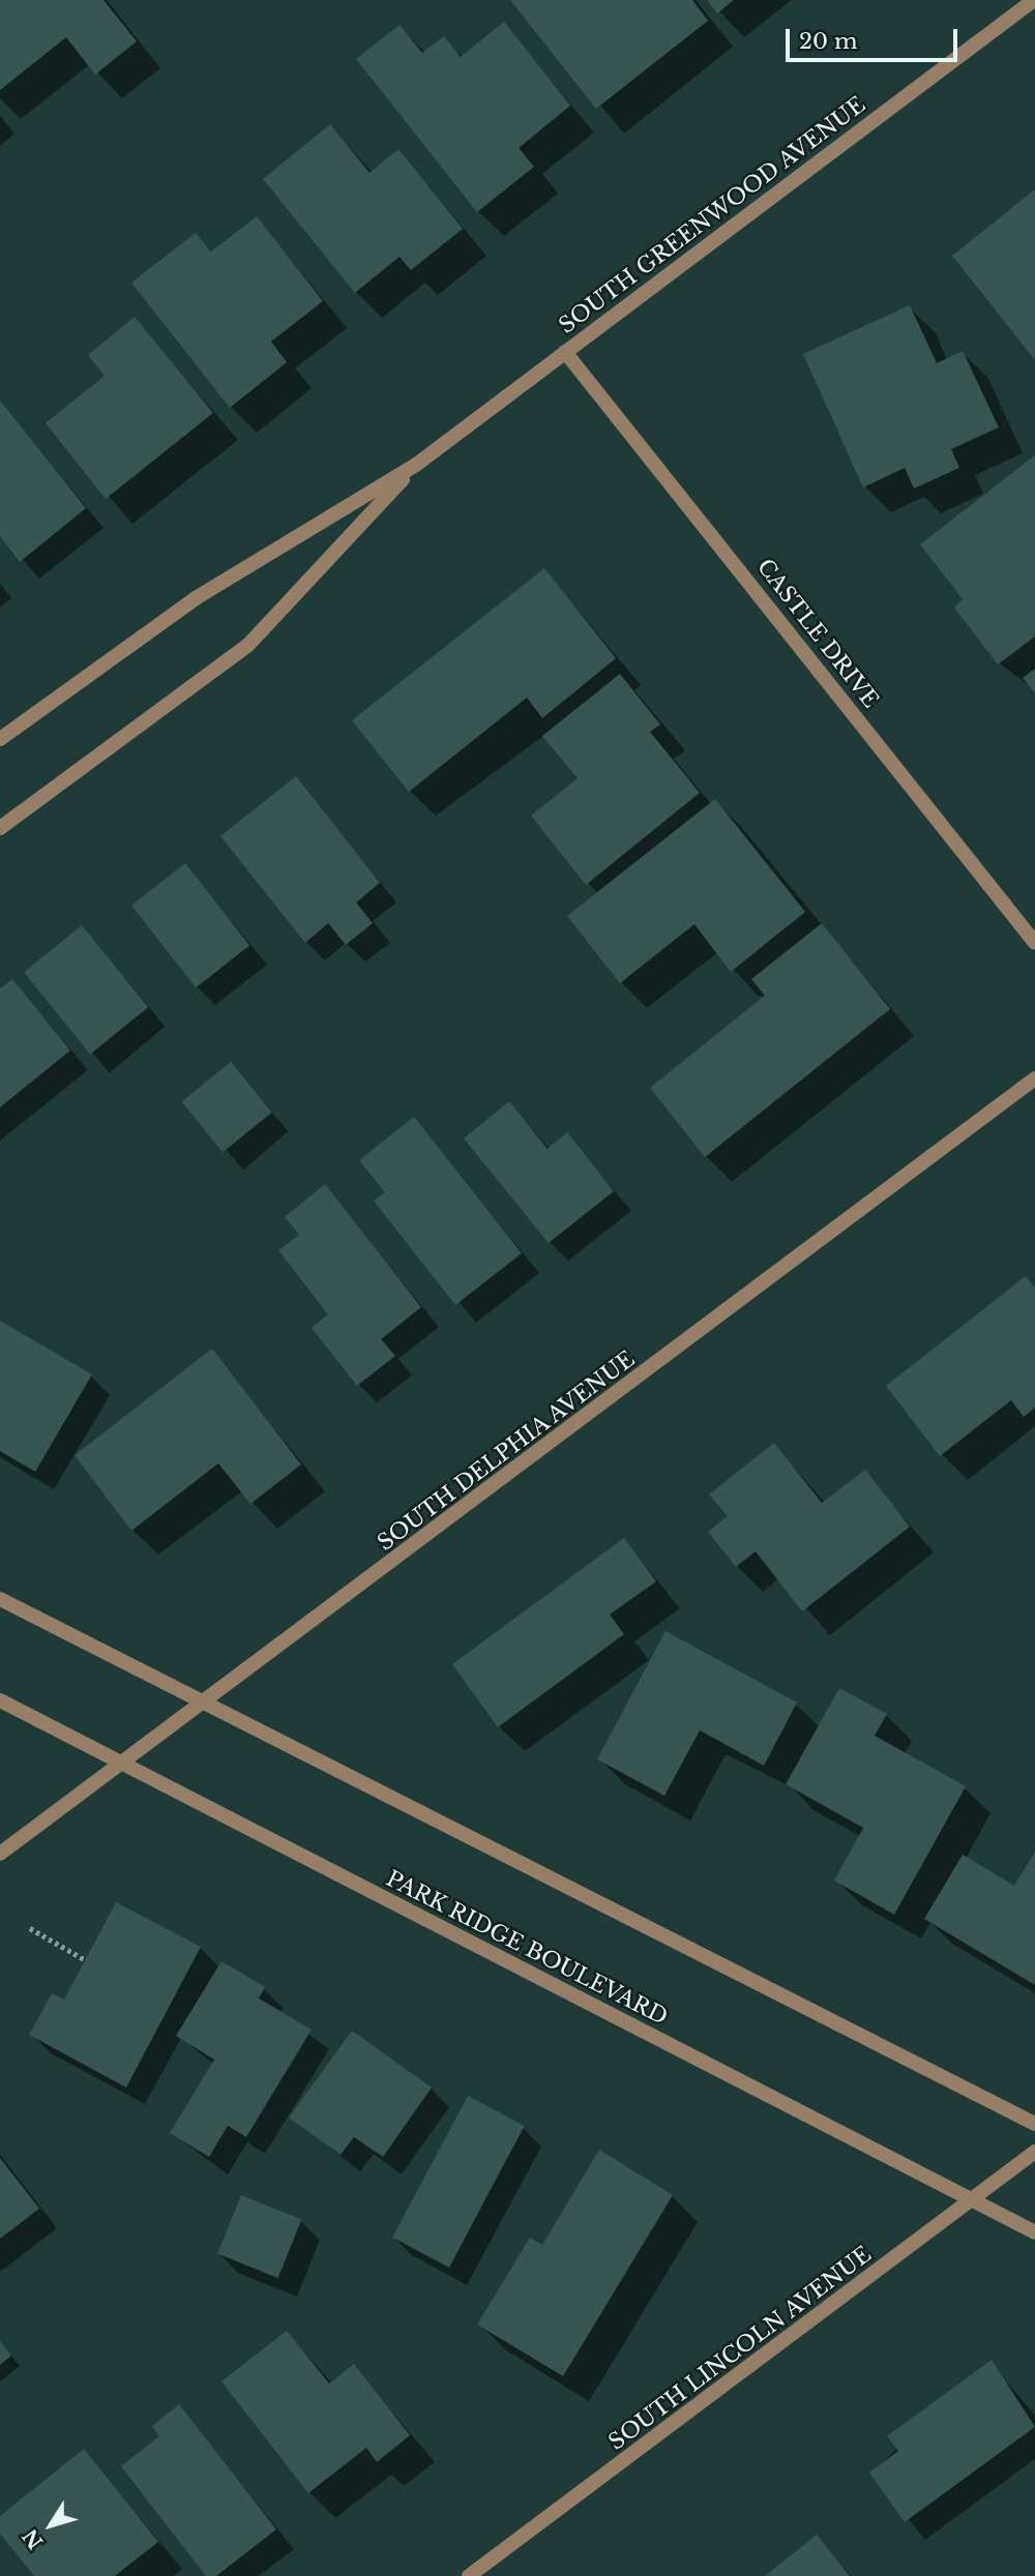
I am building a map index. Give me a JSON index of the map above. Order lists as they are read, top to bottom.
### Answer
{
  "streets": {
    "street": [
      "SOUTH GREENWOOD AVENUE",
      "CASTLE DRIVE",
      "SOUTH DELPHIA AVENUE",
      "PARK RIDGE BOULEVARD",
      "SOUTH LINCOLN AVENUE"
    ]
  },
  "crossings": [
    ["SOUTH GREENWOOD AVENUE", "CASTLE DRIVE"],
    ["SOUTH DELPHIA AVENUE", "PARK RIDGE BOULEVARD"],
    ["PARK RIDGE BOULEVARD", "SOUTH LINCOLN AVENUE"]
  ],
  "scale_bar": "20 m",
  "north": "bottom left"
}
